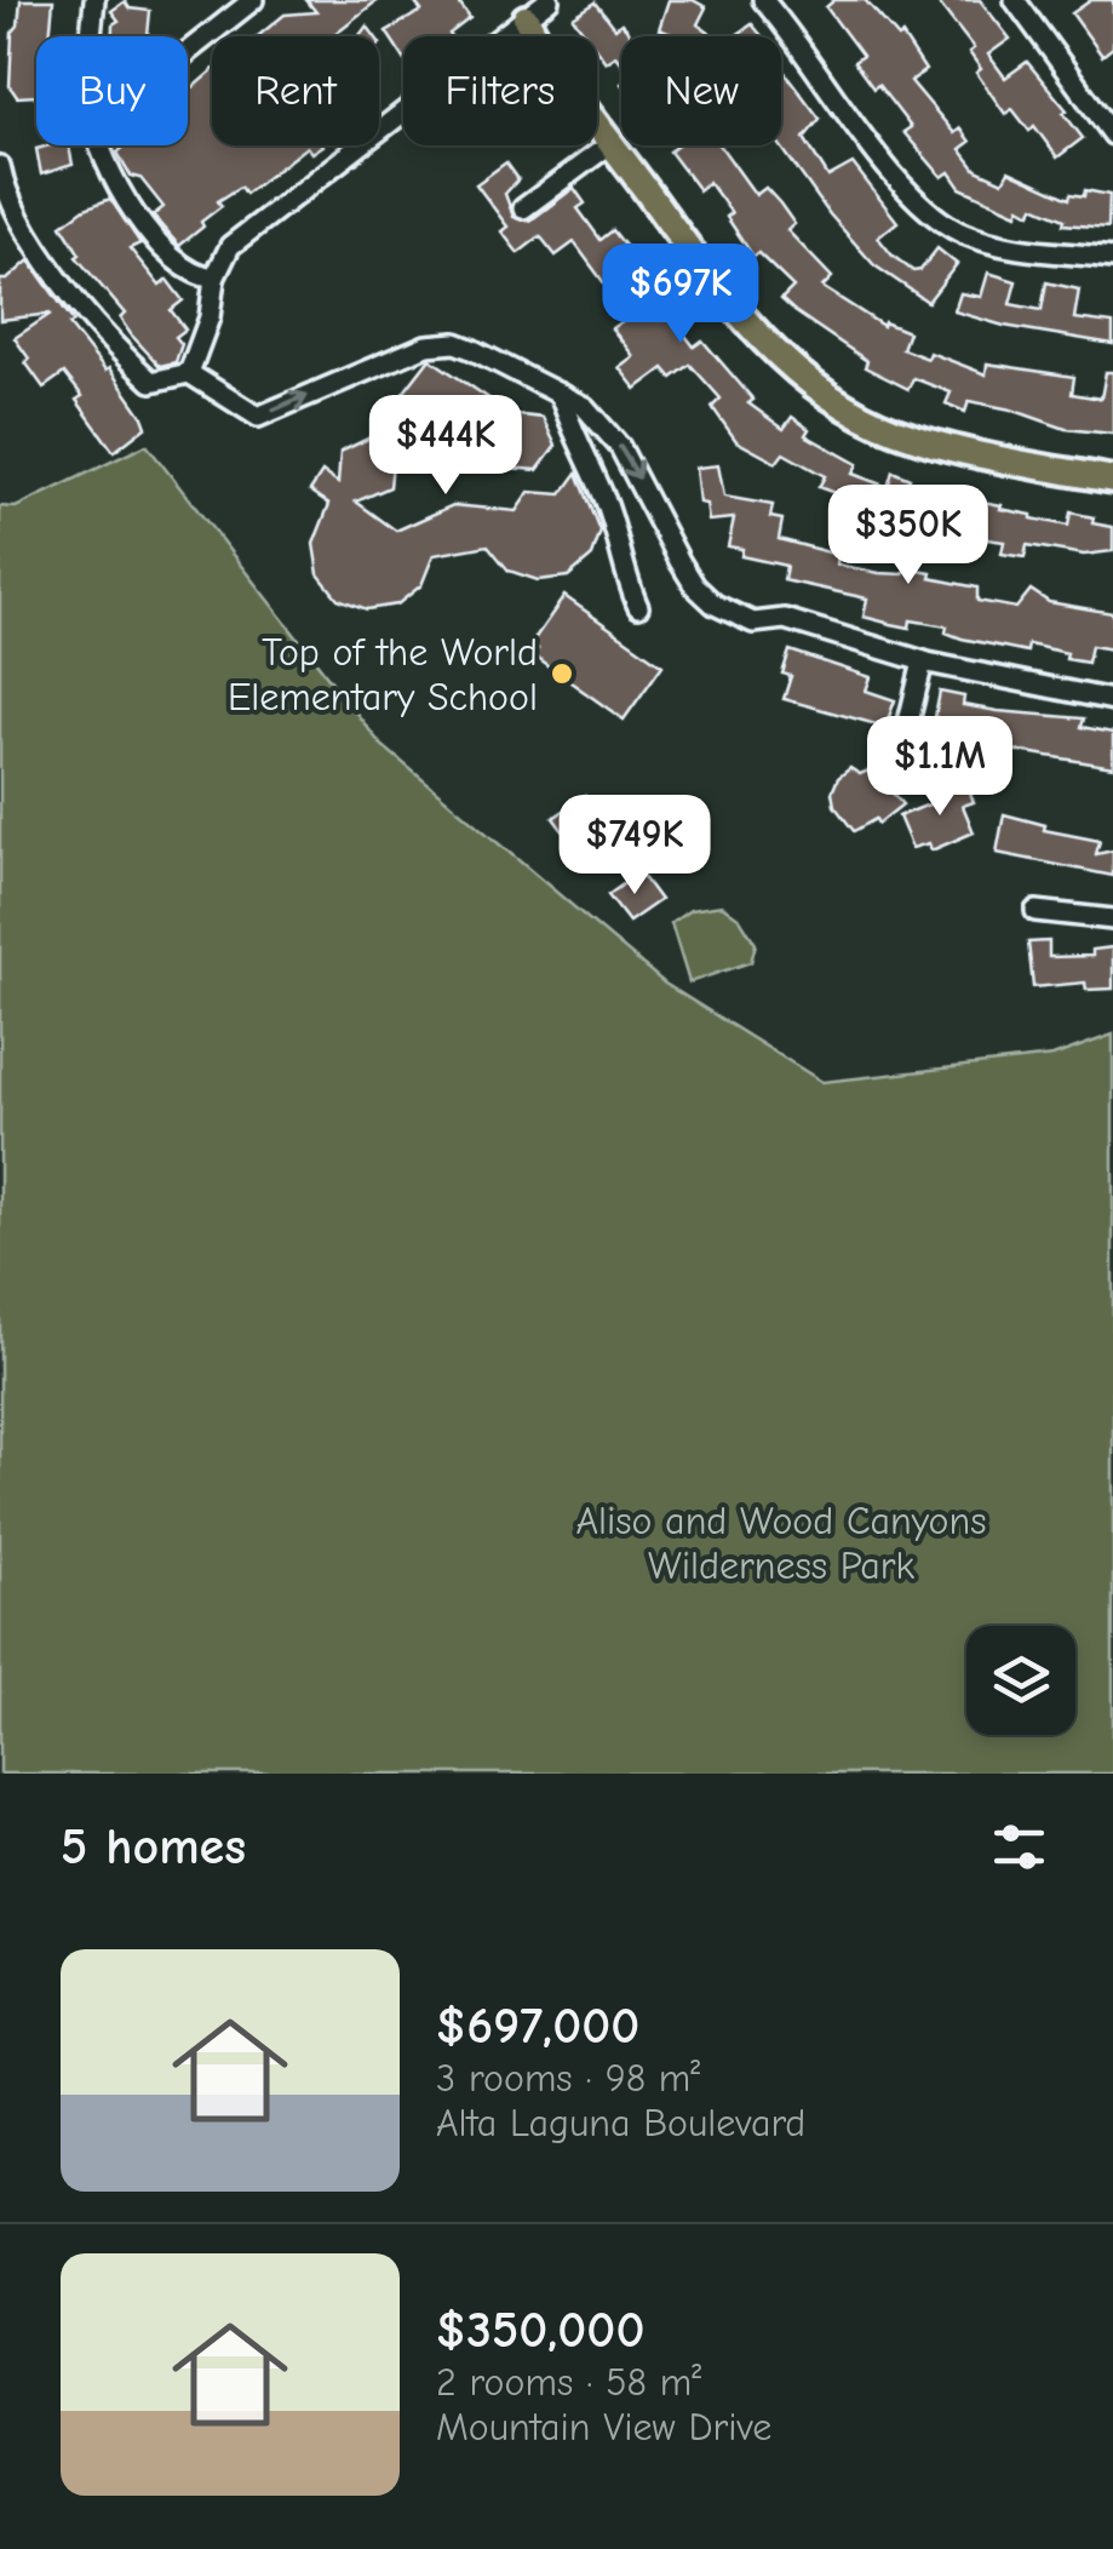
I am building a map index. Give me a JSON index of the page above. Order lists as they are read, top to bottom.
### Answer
{
  "parks": ["Aliso and Wood Canyons Wilderness Park"],
  "places": ["Top of the World Elementary School"],
  "page": {
    "chip": [
      "Buy",
      "Rent",
      "Filters",
      "New"
    ],
    "price": [
      "$697K",
      "$444K",
      "$350K",
      "$1.1M",
      "$749K"
    ],
    "heading": "5 homes",
    "list": [
      {
        "name": "$697,000",
        "note": "3 rooms · 98 m² · Alta Laguna Boulevard"
      },
      {
        "name": "$350,000",
        "note": "2 rooms · 58 m² · Mountain View Drive"
      }
    ]
  }
}
